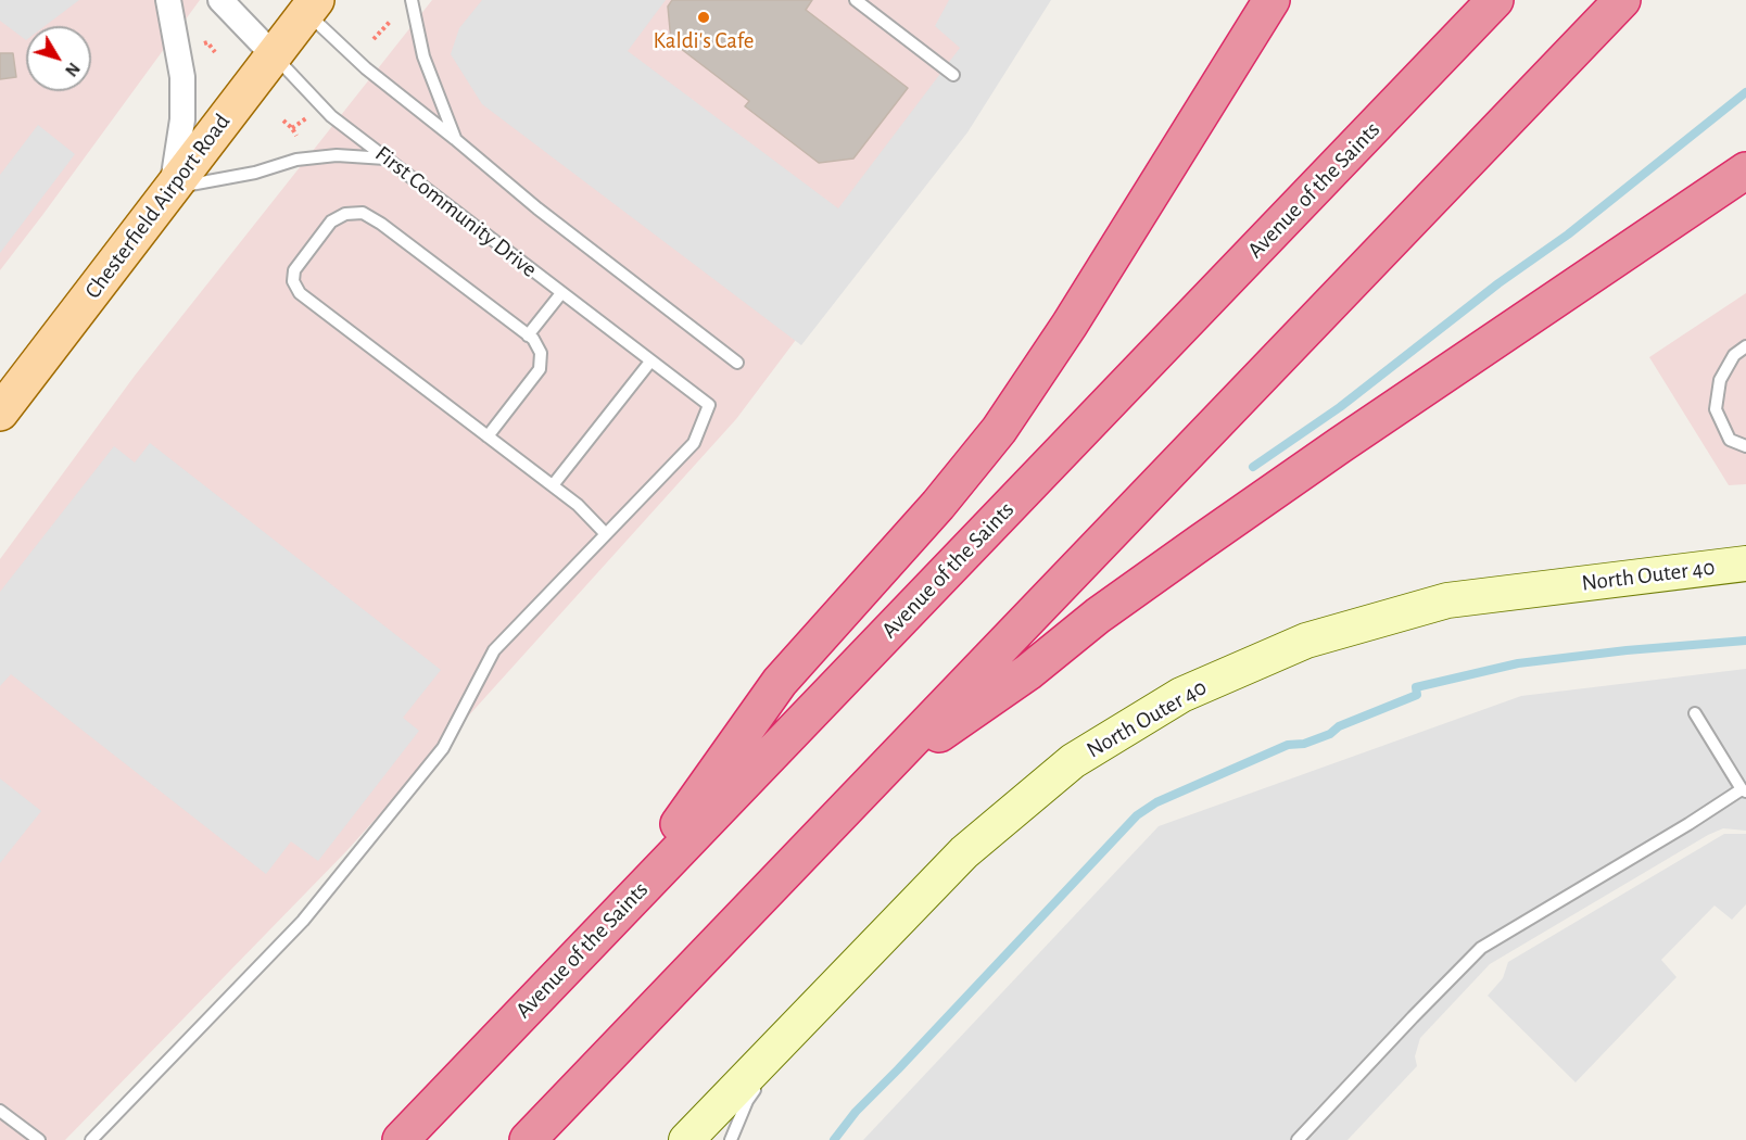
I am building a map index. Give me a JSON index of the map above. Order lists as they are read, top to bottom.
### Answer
{
  "streets": {
    "highway": ["Avenue of the Saints"],
    "main road": ["Chesterfield Airport Road"],
    "street": ["First Community Drive", "North Outer 40"]
  },
  "crossings": [
    ["Chesterfield Airport Road", "First Community Drive"]
  ],
  "places": ["Kaldi's Cafe"],
  "north": "bottom right"
}
